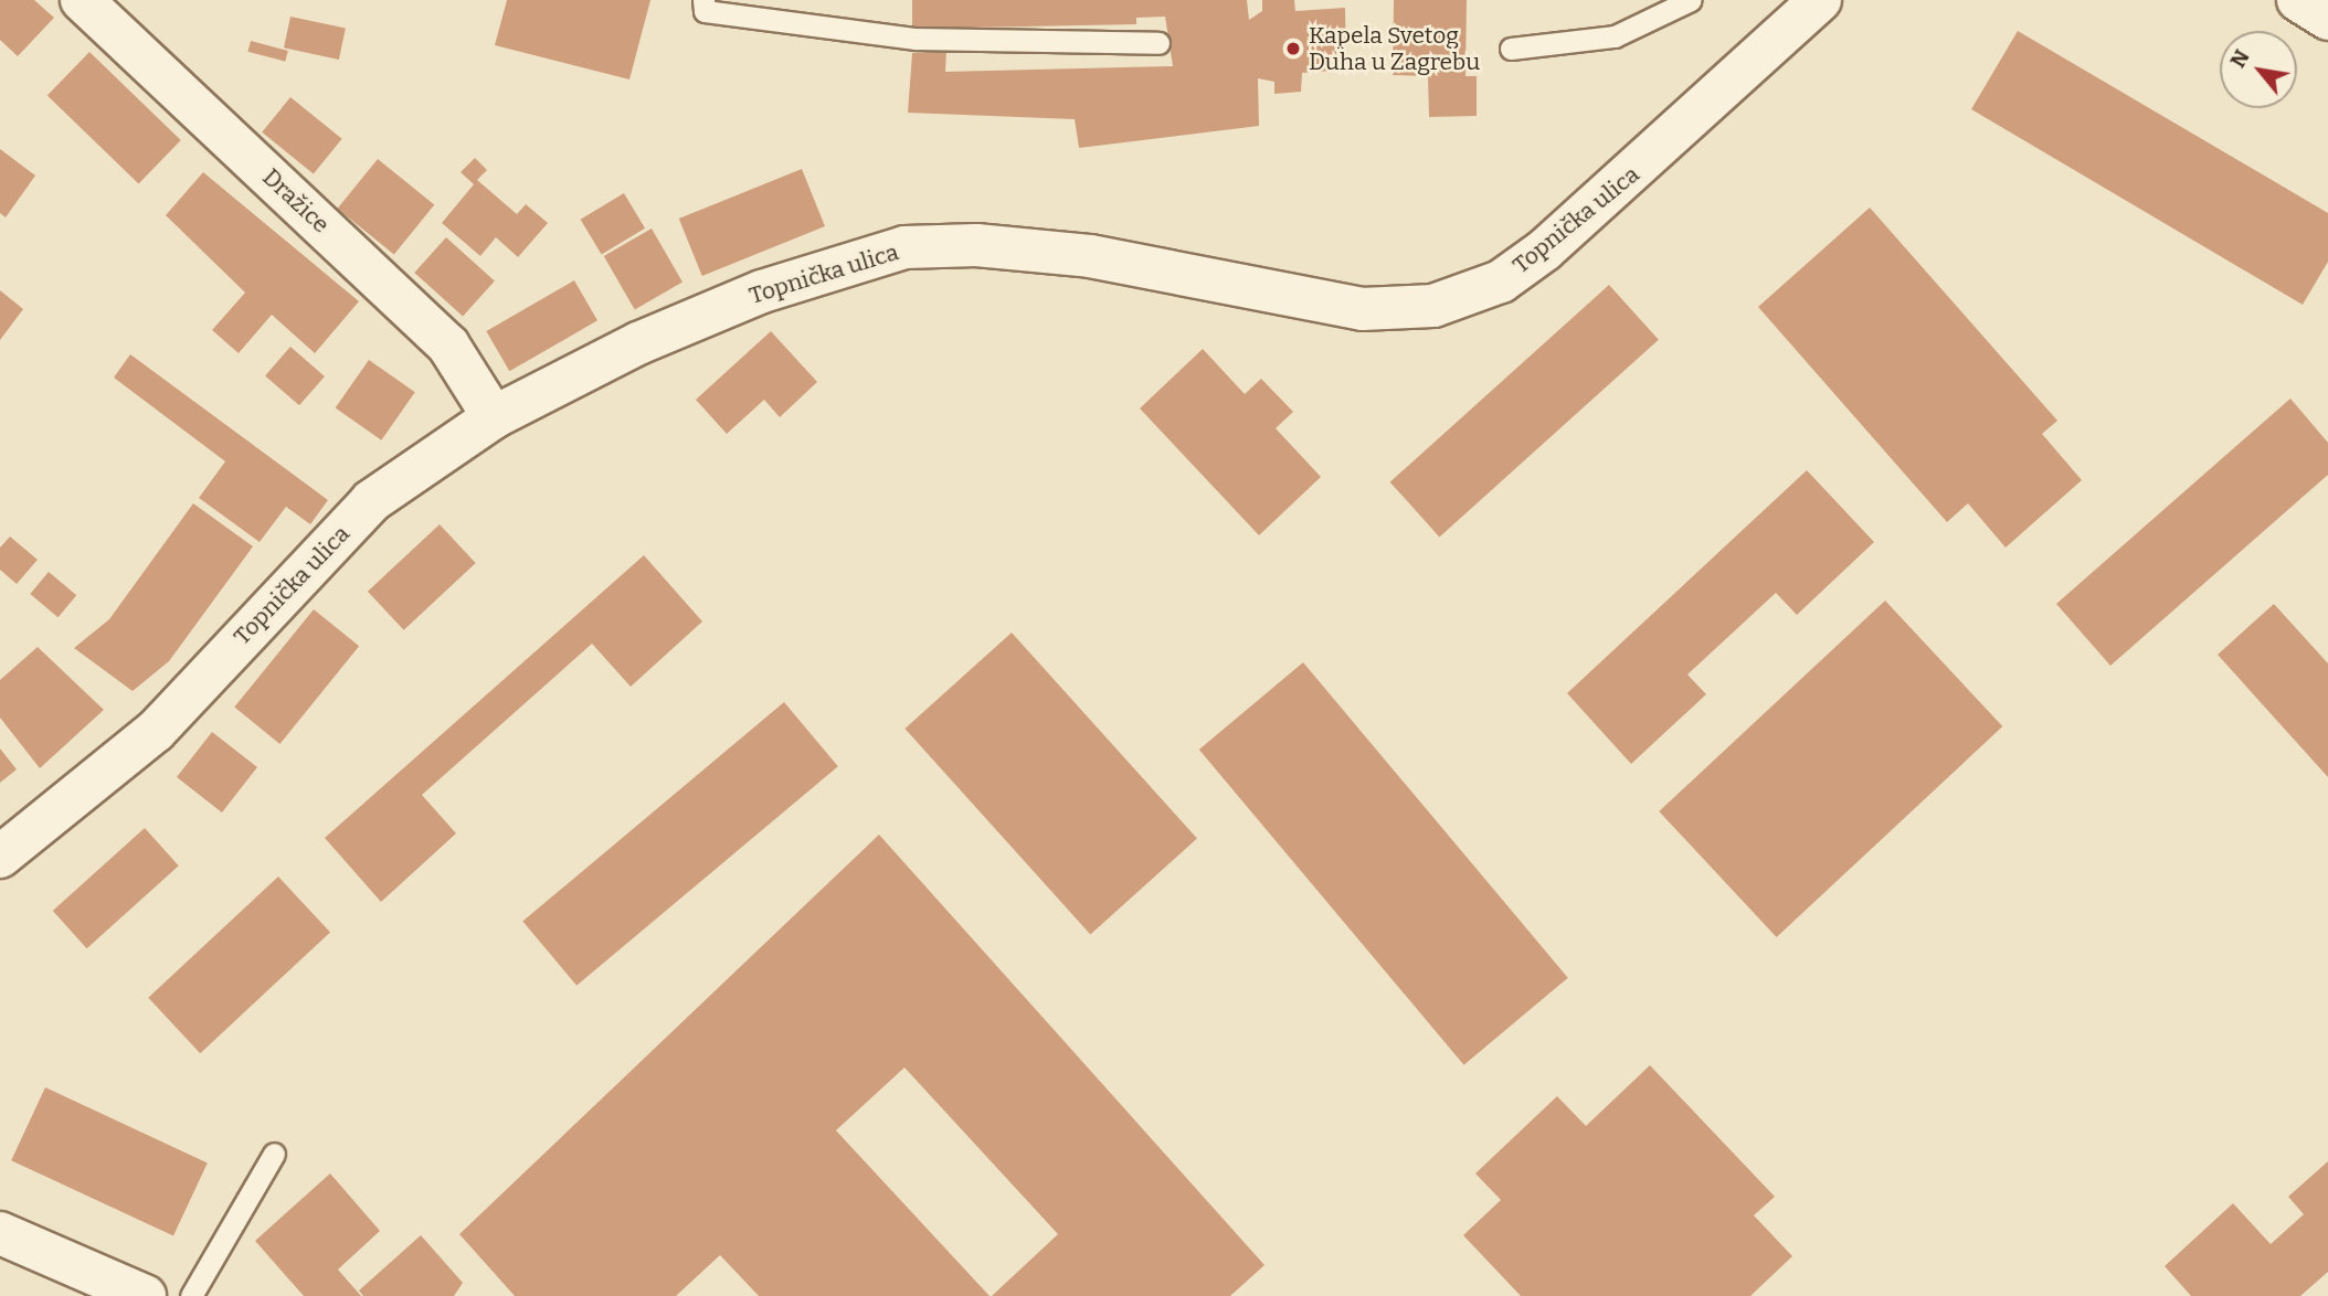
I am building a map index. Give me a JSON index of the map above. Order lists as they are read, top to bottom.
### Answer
{
  "streets": {
    "street": ["Dražice", "Topnička ulica"]
  },
  "crossings": [
    ["Dražice", "Topnička ulica"]
  ],
  "places": ["Kapela Svetog Duha u Zagrebu"],
  "north": "top left"
}
